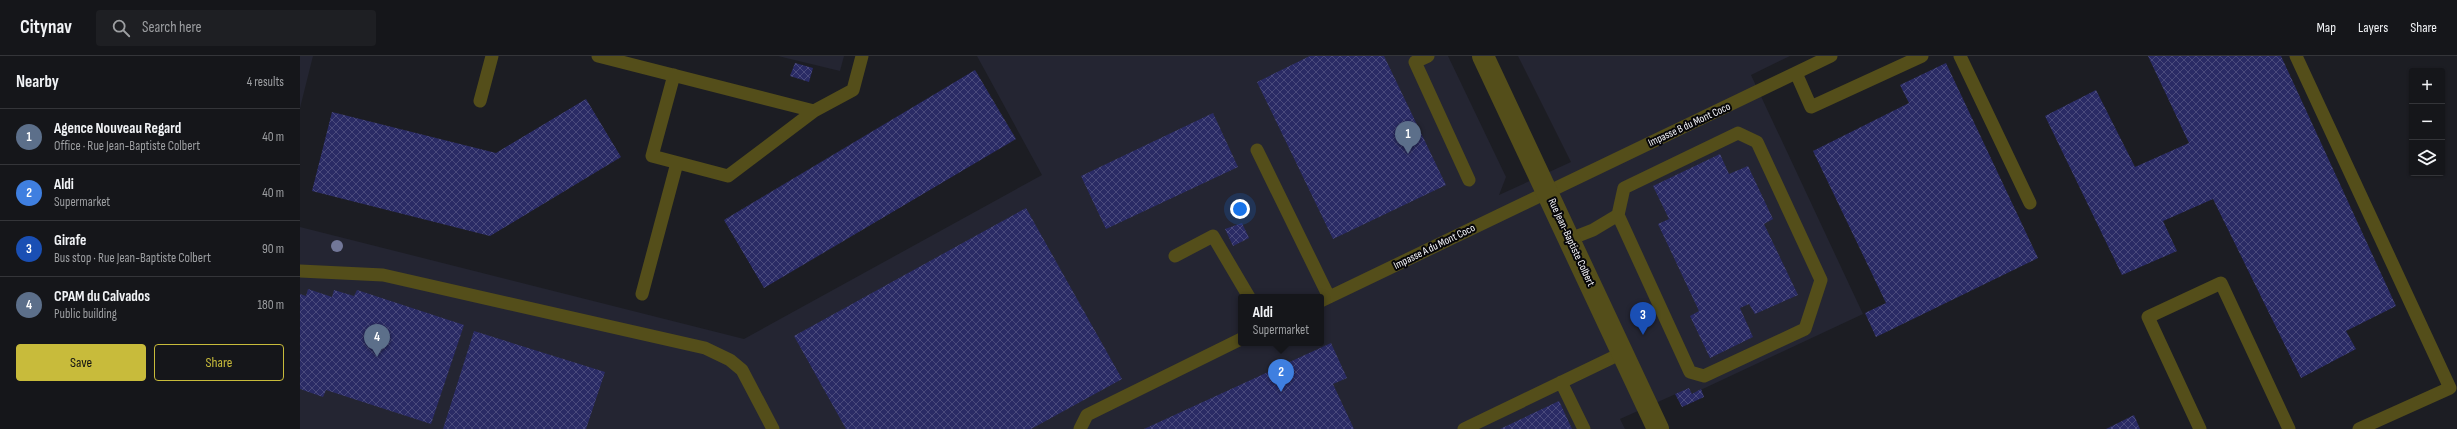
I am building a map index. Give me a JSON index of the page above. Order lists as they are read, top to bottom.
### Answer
{
  "streets": {
    "street": ["Rue Jean-Baptiste Colbert"],
    "lane": ["Impasse B du Mont Coco", "Impasse A du Mont Coco"]
  },
  "crossings": [
    ["Impasse B du Mont Coco", "Rue Jean-Baptiste Colbert"],
    ["Impasse B du Mont Coco", "Impasse A du Mont Coco"],
    ["Rue Jean-Baptiste Colbert", "Impasse A du Mont Coco"]
  ],
  "page": {
    "header": "Citynav",
    "search": "Search here",
    "nav": ["Map", "Layers", "Share"],
    "heading": ["Nearby", "4 results"],
    "map_buttons": ["+", "−"],
    "list": [
      {
        "mark": "1",
        "name": "Agence Nouveau Regard",
        "note": "Office · Rue Jean-Baptiste Colbert",
        "value": "40 m"
      },
      {
        "mark": "2",
        "name": "Aldi",
        "note": "Supermarket",
        "value": "40 m"
      },
      {
        "mark": "3",
        "name": "Girafe",
        "note": "Bus stop · Rue Jean-Baptiste Colbert",
        "value": "90 m"
      },
      {
        "mark": "4",
        "name": "CPAM du Calvados",
        "note": "Public building",
        "value": "180 m"
      }
    ],
    "pins": [
      "1",
      "3",
      "4",
      "2"
    ],
    "popup": ["Aldi", "Supermarket"],
    "buttons": ["Save", "Share"]
  }
}
